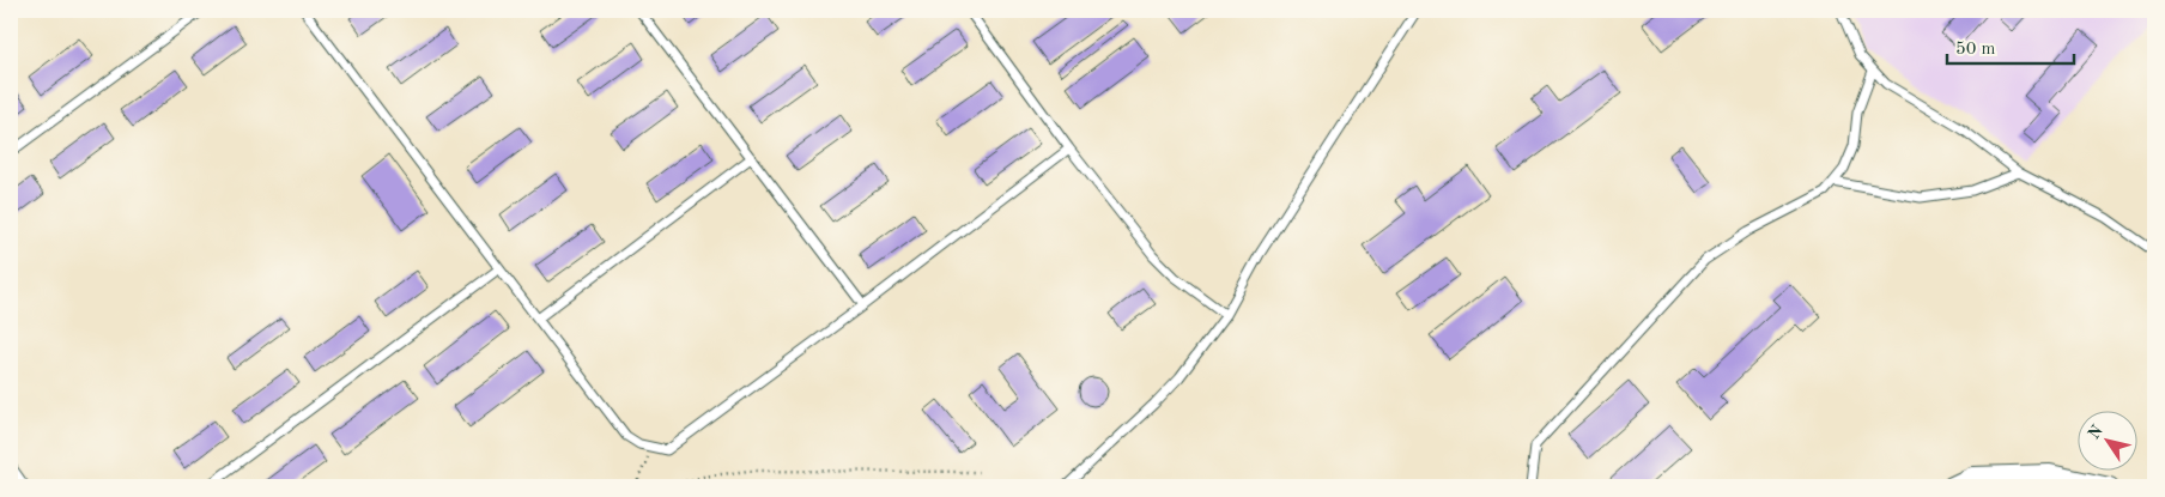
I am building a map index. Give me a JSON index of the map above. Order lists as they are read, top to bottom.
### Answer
{
  "scale_bar": "50 m",
  "north": "top left"
}
